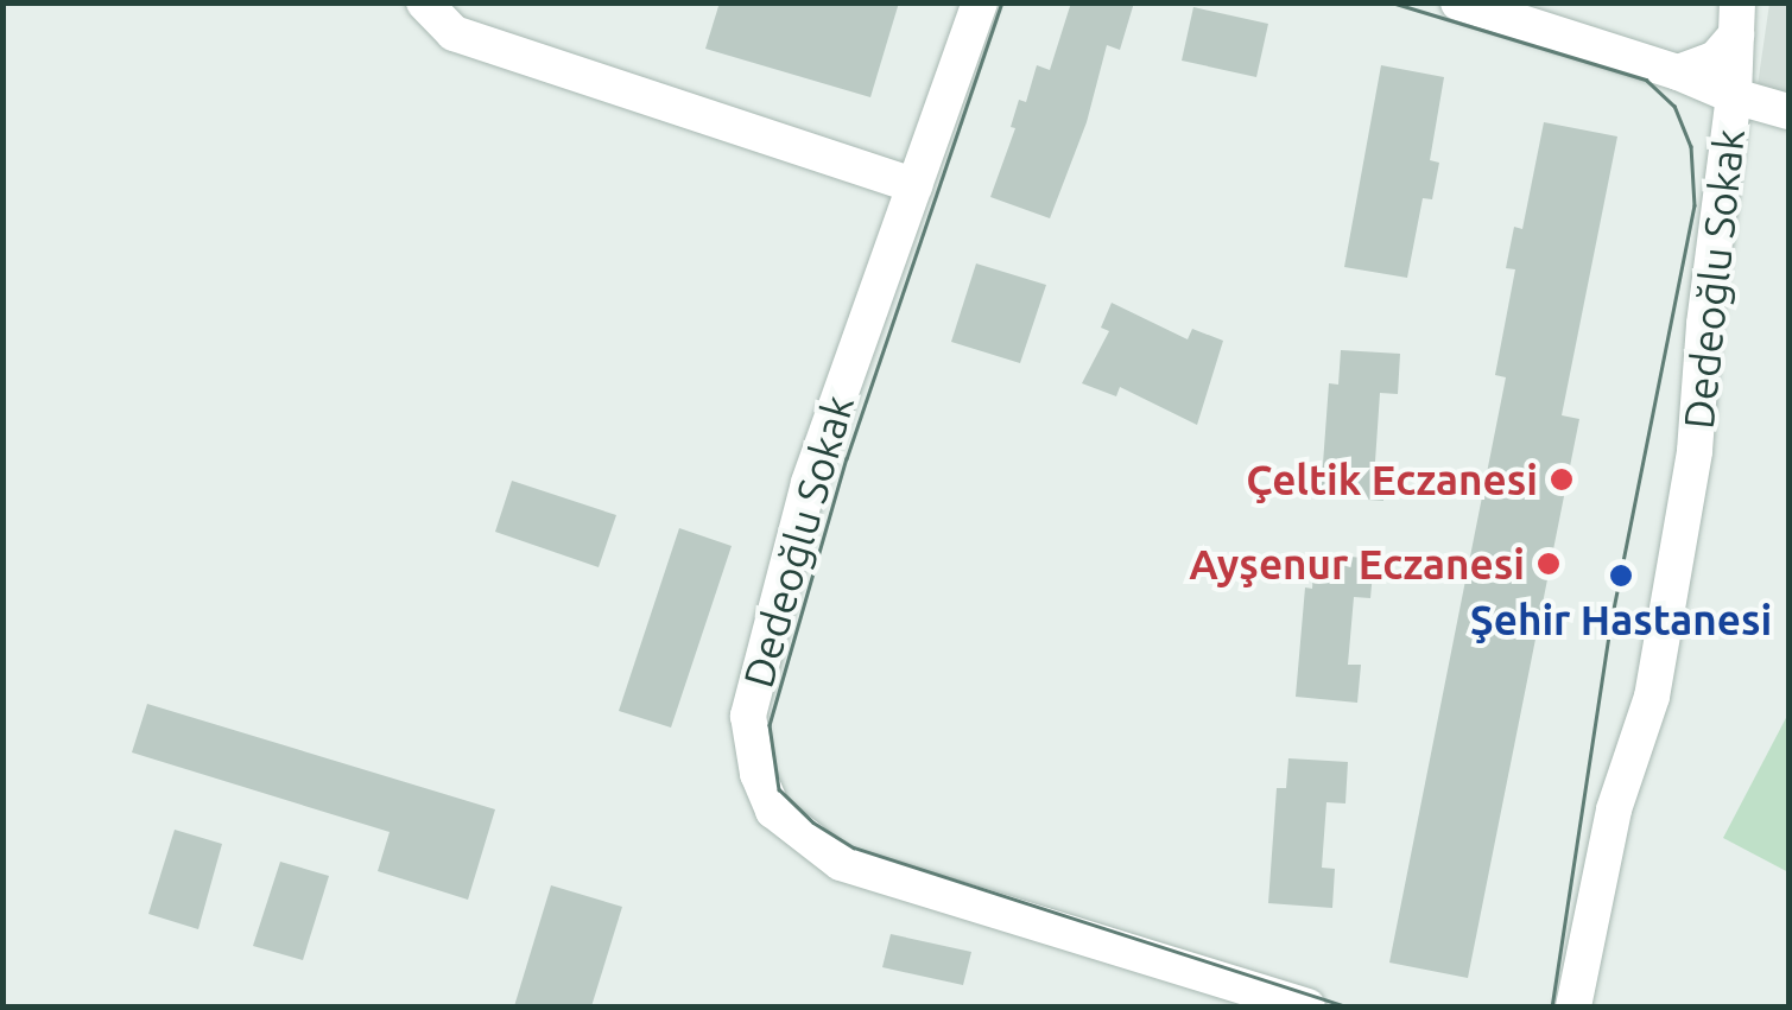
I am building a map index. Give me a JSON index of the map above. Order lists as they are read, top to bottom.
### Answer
{
  "streets": {
    "street": ["Dedeoğlu Sokak"]
  },
  "places": ["Çeltik Eczanesi", "Ayşenur Eczanesi", "Şehir Hastanesi"]
}
